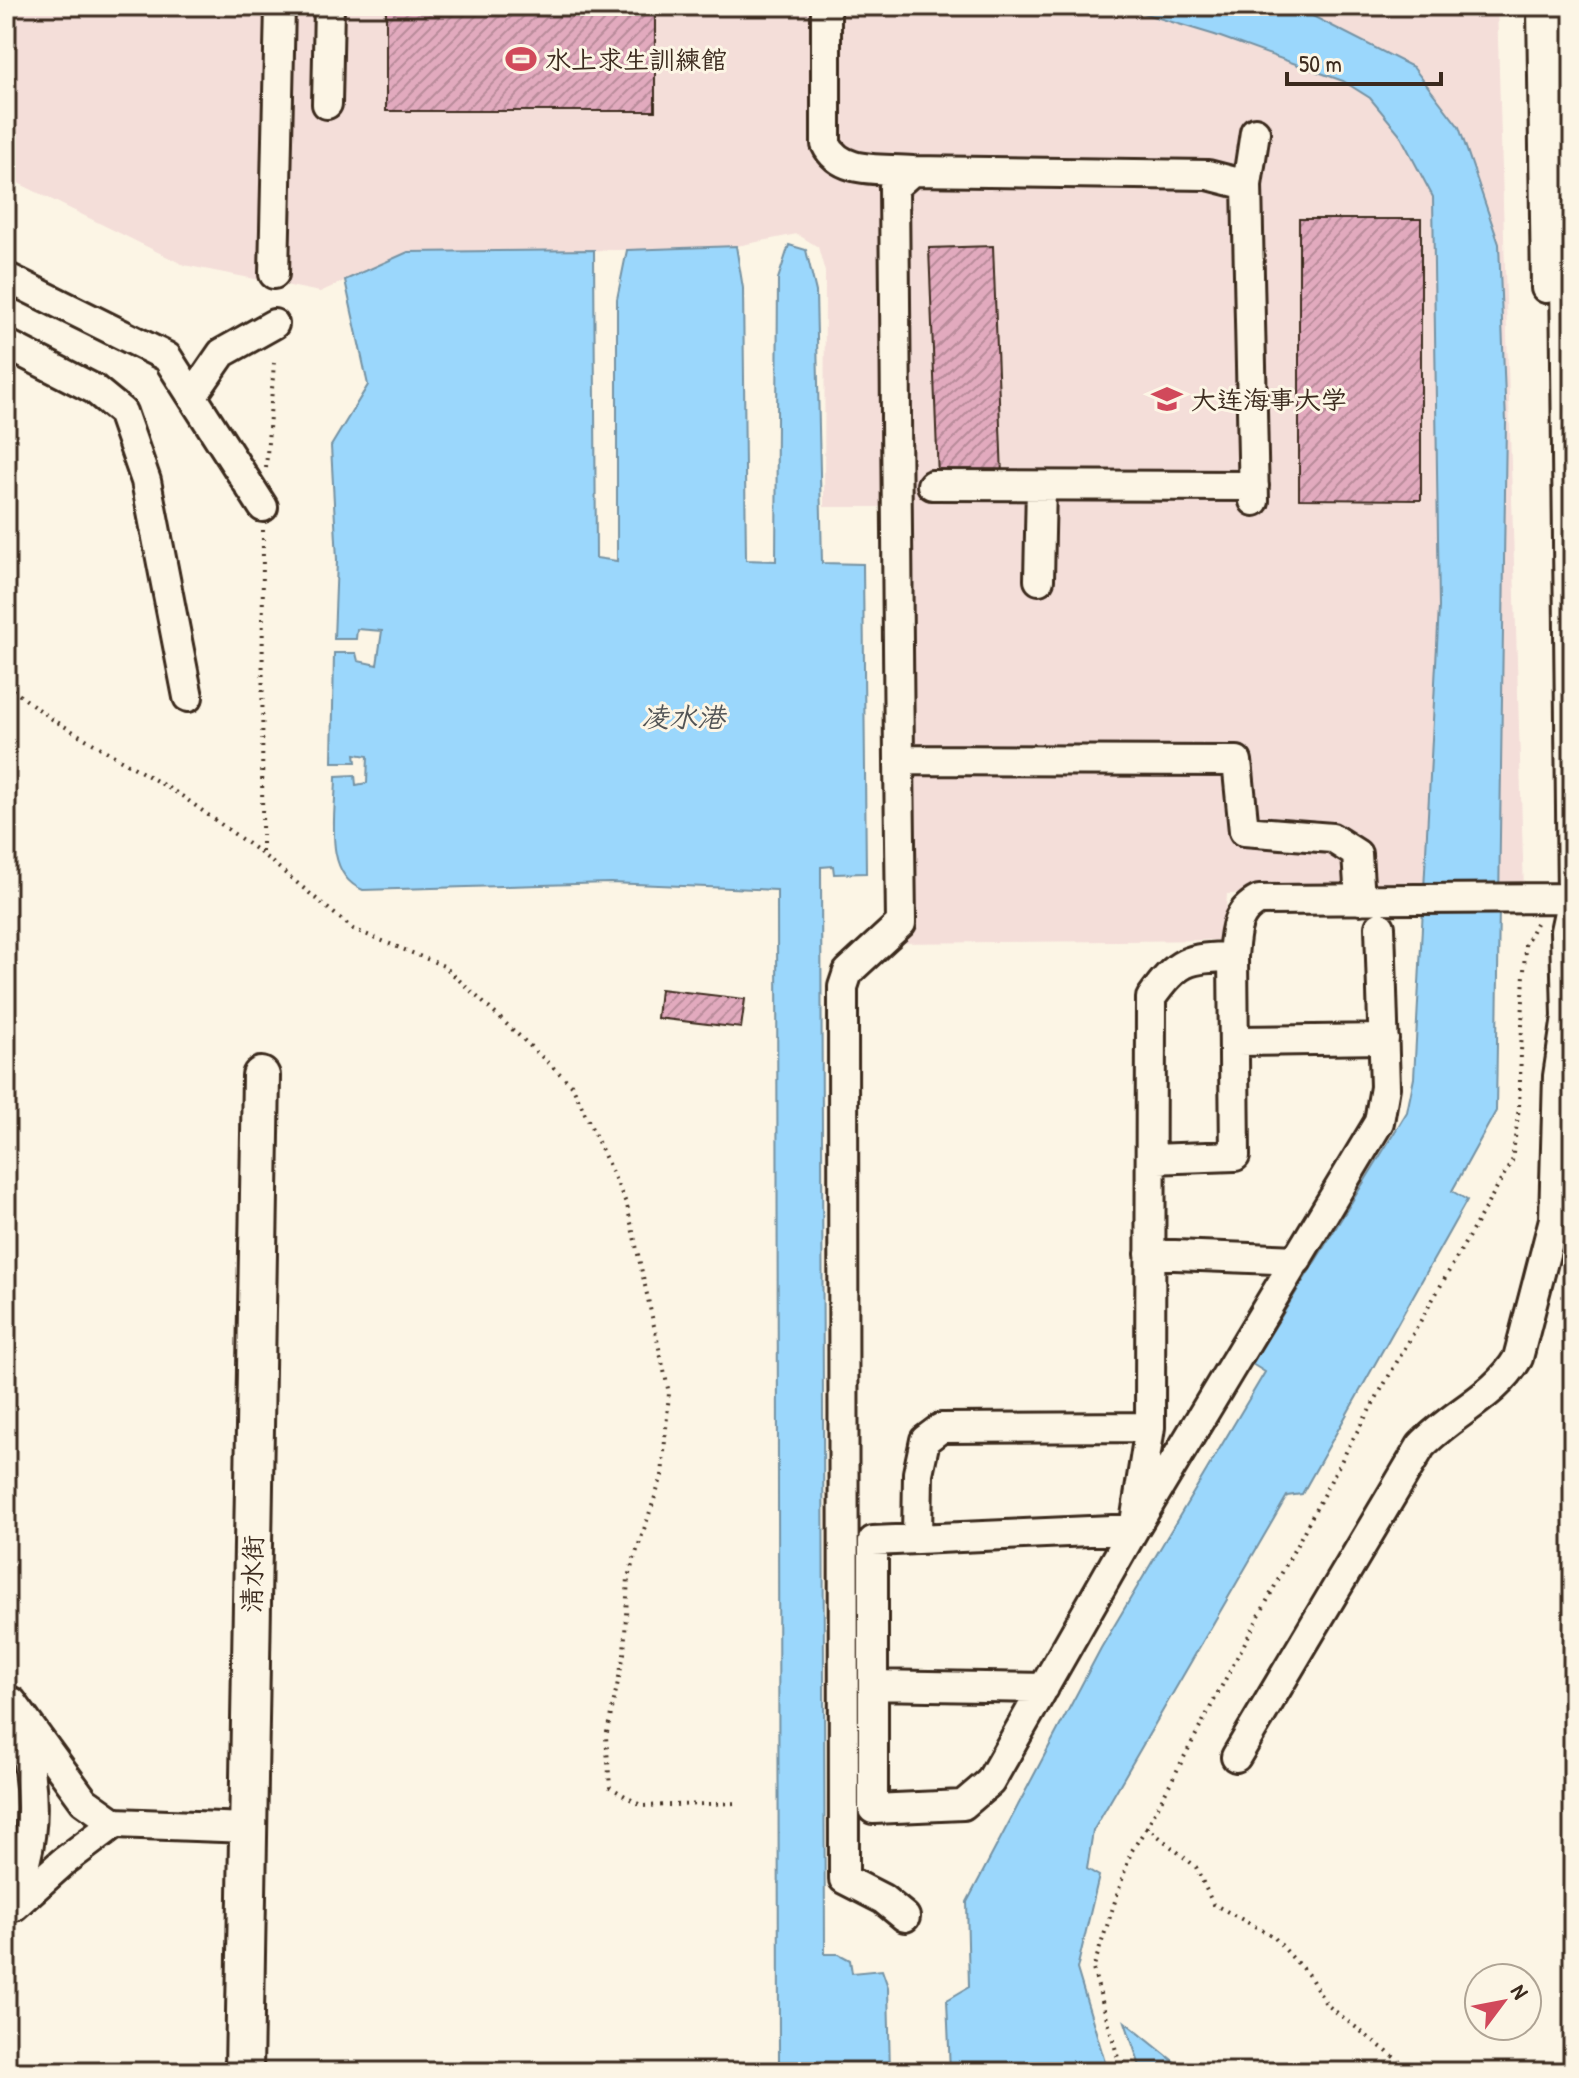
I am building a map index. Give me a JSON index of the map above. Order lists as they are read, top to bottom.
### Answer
{
  "streets": {
    "main road": ["清水街"]
  },
  "water": ["凌水港"],
  "places": {
    "sports": ["水上求生訓練館"],
    "school or university": ["大连海事大学"]
  },
  "scale_bar": "50 m",
  "north": "top right"
}
